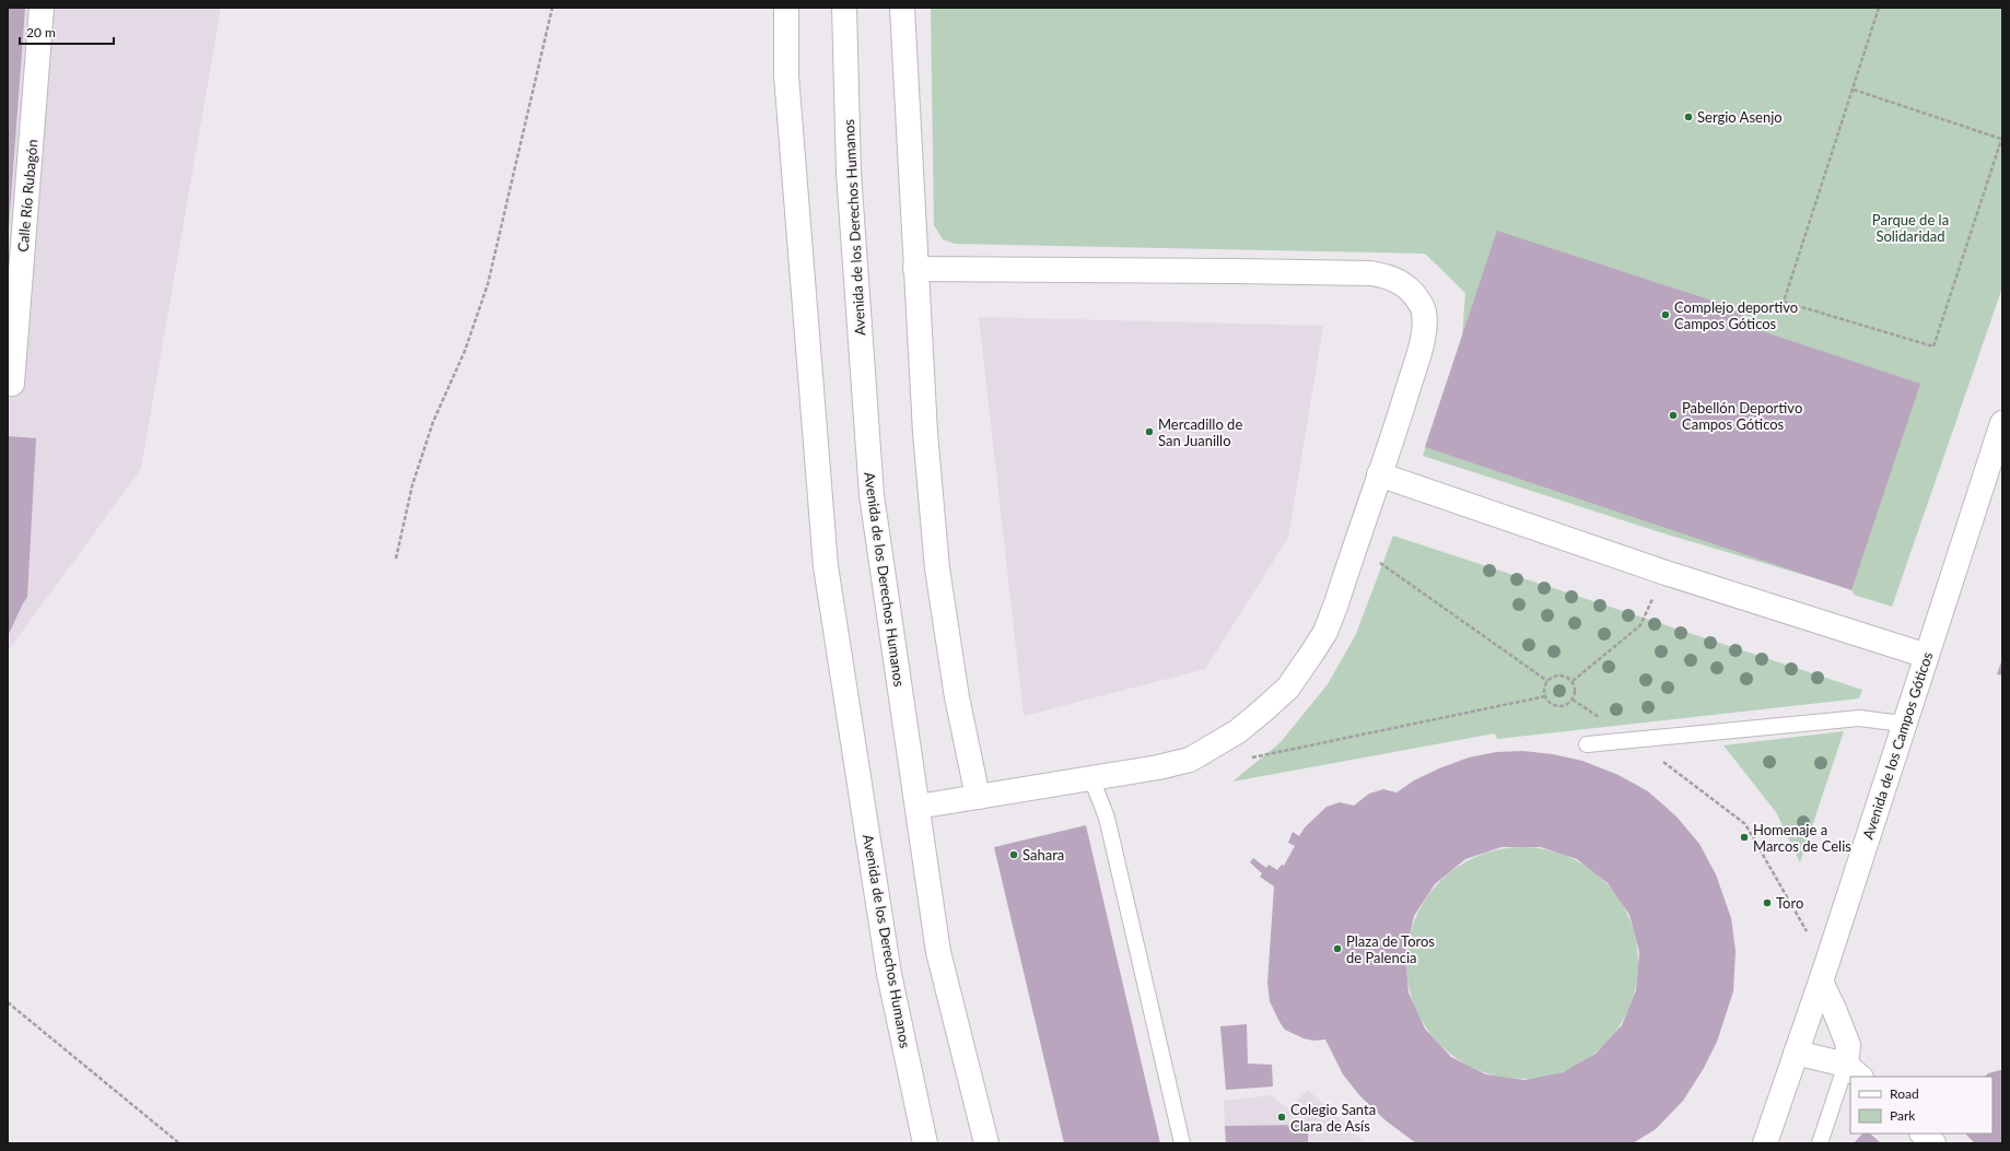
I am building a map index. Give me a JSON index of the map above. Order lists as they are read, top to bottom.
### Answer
{
  "streets": {
    "street": ["Calle Río Rubagón", "Avenida de los Derechos Humanos", "Avenida de los Campos Góticos"]
  },
  "parks": ["Parque de la Solidaridad"],
  "places": [
    "Sergio Asenjo",
    "Complejo deportivo Campos Góticos",
    "Pabellón Deportivo Campos Góticos",
    "Mercadillo de San Juanillo",
    "Homenaje a Marcos de Celis",
    "Sahara",
    "Toro",
    "Plaza de Toros de Palencia",
    "Colegio Santa Clara de Asís"
  ],
  "legend": ["Road", "Park"],
  "scale_bar": "20 m"
}
